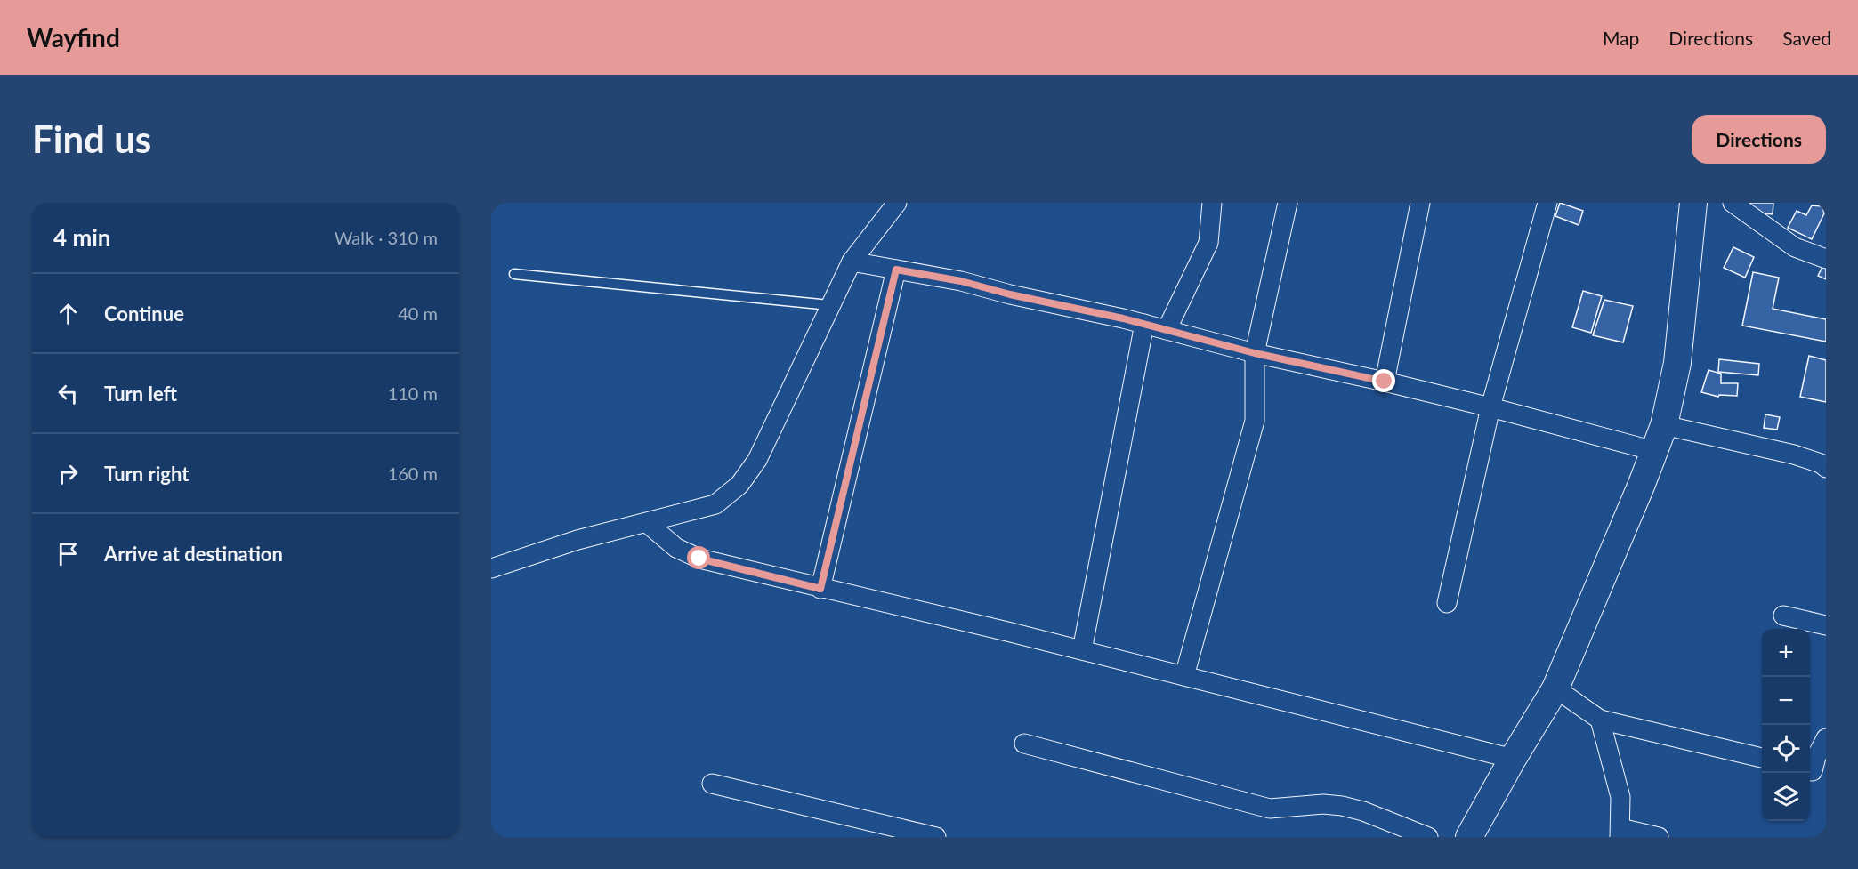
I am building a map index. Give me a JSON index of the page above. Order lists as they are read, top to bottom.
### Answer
{
  "page": {
    "header": "Wayfind",
    "nav": ["Map", "Directions", "Saved"],
    "buttons": "Directions",
    "title": "Find us",
    "heading": ["4 min", "Walk · 310 m"],
    "list": [
      ["Continue", "40 m"],
      ["Turn left", "110 m"],
      ["Turn right", "160 m"],
      "Arrive at destination"
    ],
    "map_buttons": ["+", "−"]
  }
}
